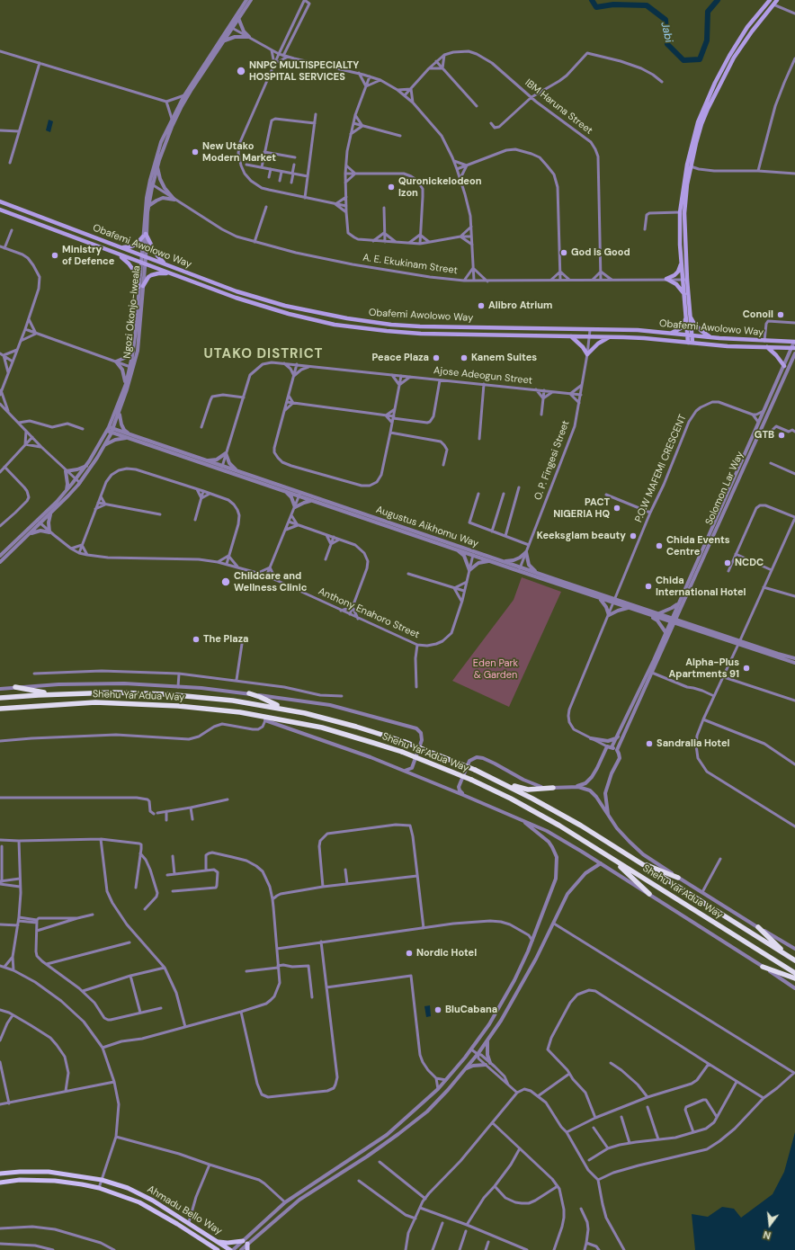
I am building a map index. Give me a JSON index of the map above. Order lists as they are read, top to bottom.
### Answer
{
  "streets": {
    "highway": ["Shehu Yar'Adua Way"],
    "main road": ["Obafemi Awolowo Way", "Ahmadu Bello Way"],
    "street": [
      "IBM Haruna Street",
      "A. E. Ekukinam Street",
      "Ngozi Okonjo-Iweala",
      "Ajose Adeogun Street",
      "O. P. Fingesi Street",
      "P.O.W MAFEMI CRESCENT",
      "Solomon Lar Way",
      "Augustus Aikhomu Way",
      "Anthony Enahoro Street"
    ]
  },
  "crossings": [
    ["IBM Haruna Street", "A. E. Ekukinam Street"],
    ["Obafemi Awolowo Way", "Ngozi Okonjo-Iweala"],
    ["Obafemi Awolowo Way", "O. P. Fingesi Street"],
    ["Obafemi Awolowo Way", "Solomon Lar Way"],
    ["A. E. Ekukinam Street", "Ngozi Okonjo-Iweala"],
    ["Ngozi Okonjo-Iweala", "Augustus Aikhomu Way"],
    ["Ngozi Okonjo-Iweala", "Anthony Enahoro Street"],
    ["Ajose Adeogun Street", "O. P. Fingesi Street"],
    ["Ajose Adeogun Street", "Augustus Aikhomu Way"],
    ["O. P. Fingesi Street", "Augustus Aikhomu Way"],
    ["P.O.W MAFEMI CRESCENT", "Solomon Lar Way"],
    ["P.O.W MAFEMI CRESCENT", "Augustus Aikhomu Way"],
    ["Solomon Lar Way", "Augustus Aikhomu Way"],
    ["Augustus Aikhomu Way", "Anthony Enahoro Street"]
  ],
  "districts": ["UTAKO DISTRICT"],
  "water": ["Jabi"],
  "parks": ["Eden Park & Garden"],
  "places": [
    "NNPC MULTISPECIALTY HOSPITAL SERVICES",
    "New Utako Modern Market",
    "Quronickelodeon Izon",
    "God is Good",
    "Ministry of Defence",
    "Alibro Atrium",
    "Conoil",
    "Peace Plaza",
    "Kanem Suites",
    "GTB",
    "PACT NIGERIA HQ",
    "Keeksglam beauty",
    "Chida Events Centre",
    "NCDC",
    "Childcare and Wellness Clinic",
    "Chida International Hotel",
    "The Plaza",
    "Alpha-Plus Apartments 91",
    "Sandralia Hotel",
    "Nordic Hotel",
    "BluCabana"
  ],
  "north": "bottom"
}
